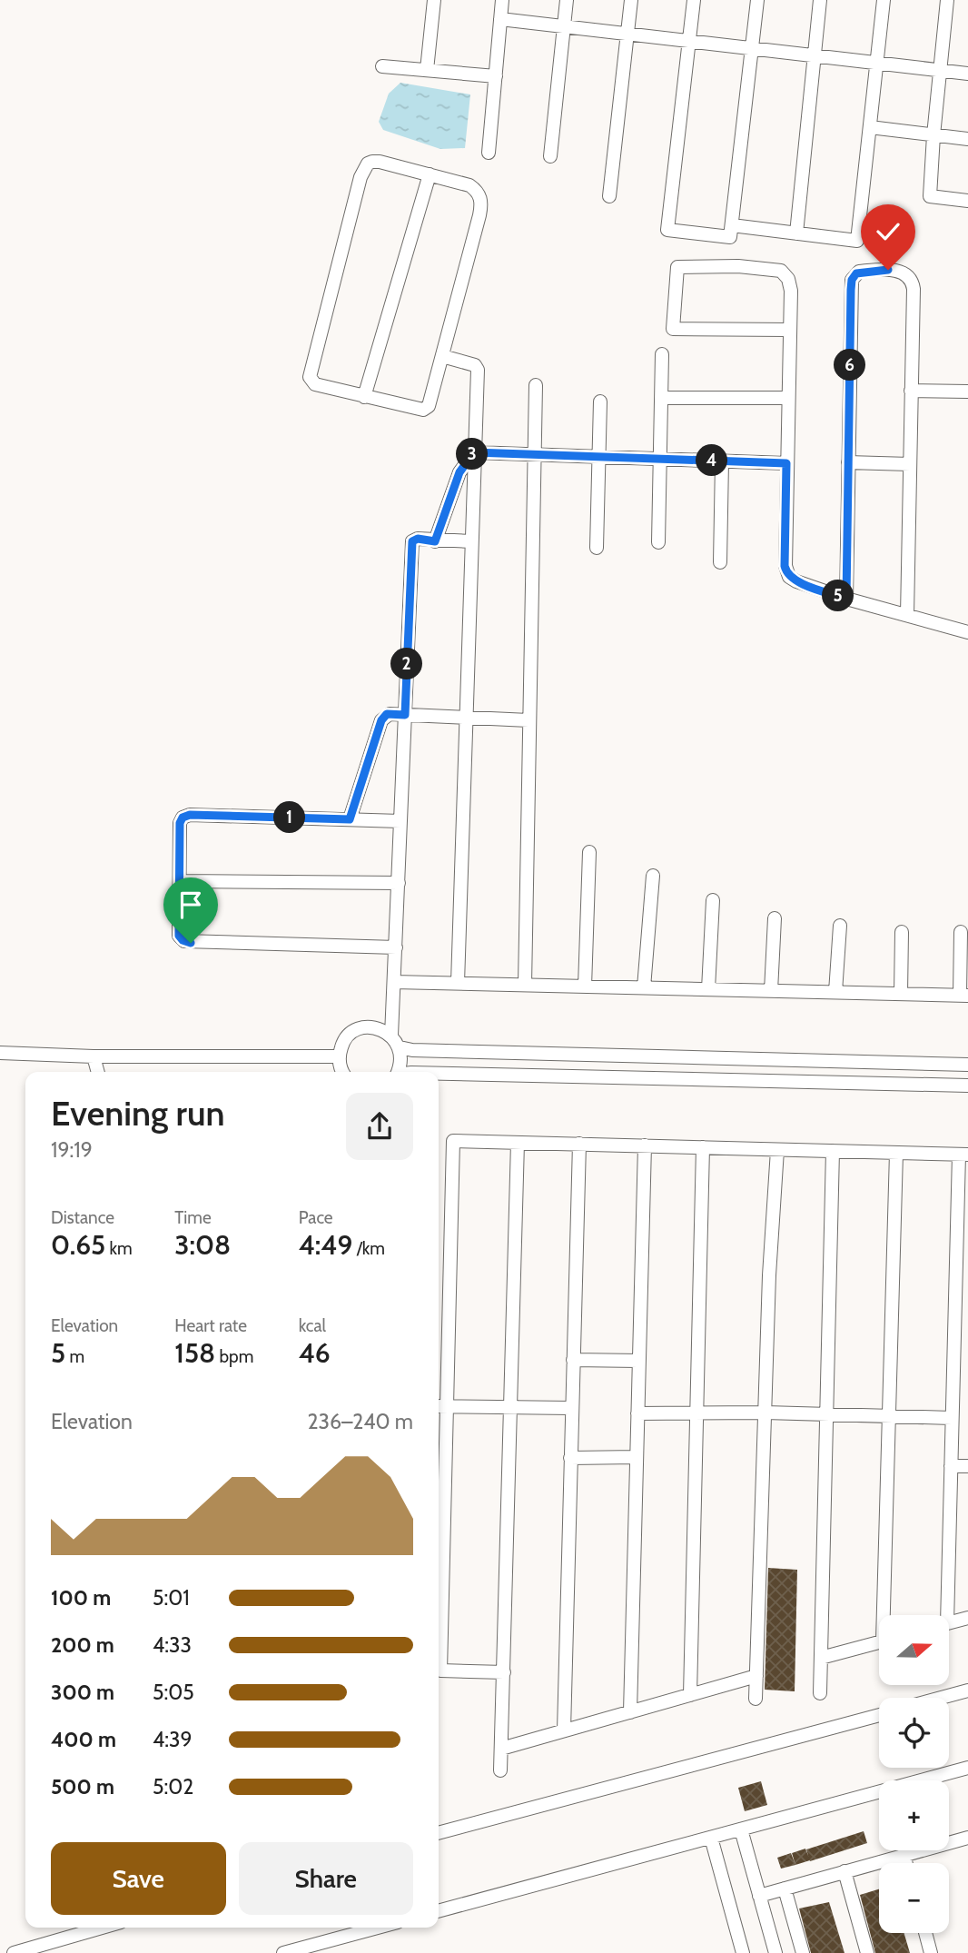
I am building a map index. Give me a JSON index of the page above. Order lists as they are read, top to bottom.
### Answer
{
  "north": "right",
  "page": {
    "pins": [
      "6",
      "3",
      "4",
      "5",
      "2",
      "1"
    ],
    "heading": ["Evening run", "19:19"],
    "stats": [
      ["Distance", "0.65 km"],
      ["Time", "3:08"],
      ["Pace", "4:49 /km"],
      ["Elevation", "5 m"],
      ["Heart rate", "158 bpm"],
      ["kcal", "46"]
    ],
    "chart": ["Elevation", "236–240 m"],
    "list": [
      {
        "name": "100 m",
        "note": "5:01"
      },
      {
        "name": "200 m",
        "note": "4:33"
      },
      {
        "name": "300 m",
        "note": "5:05"
      },
      {
        "name": "400 m",
        "note": "4:39"
      },
      {
        "name": "500 m",
        "note": "5:02"
      }
    ],
    "map_buttons": ["+", "−"],
    "buttons": ["Save", "Share"]
  }
}
